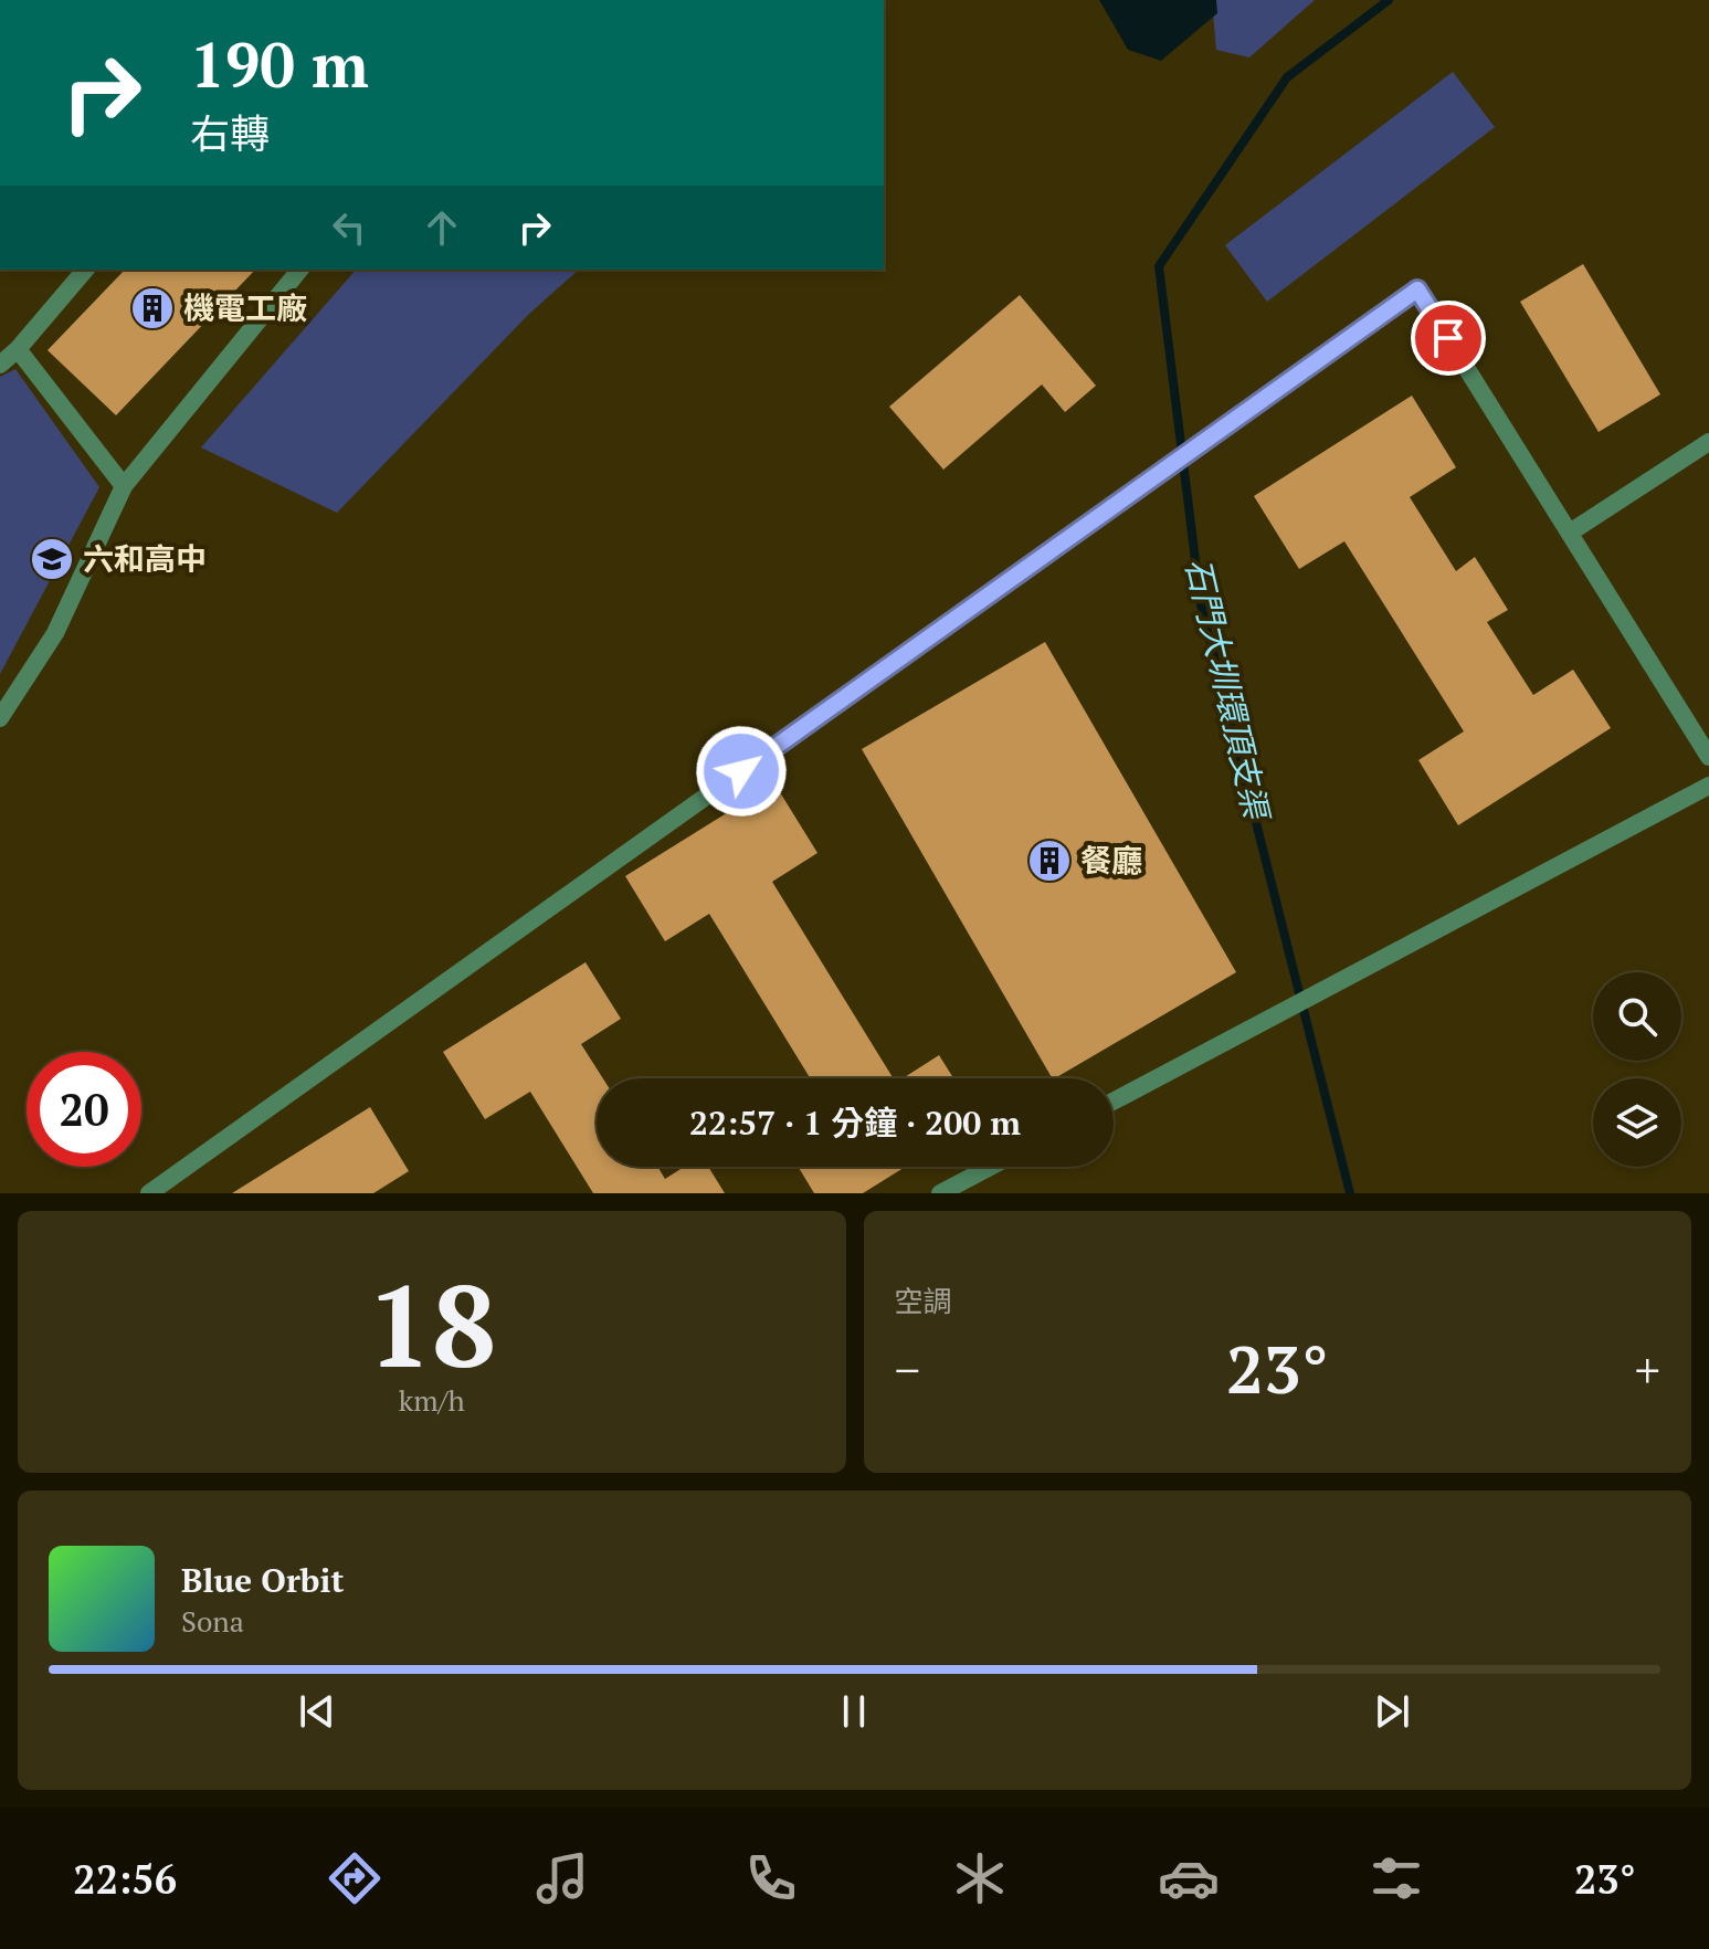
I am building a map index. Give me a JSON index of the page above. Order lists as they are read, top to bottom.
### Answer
{
  "water": ["石門大圳環頂支渠"],
  "places": {
    "building": ["機電工廠", "餐廳"],
    "school or university": ["六和高中"]
  },
  "page": {
    "turn": ["190 m", "右轉"],
    "limit": "20",
    "trip": "22:57 · 1 分鐘 · 200 m",
    "tile": [
      ["18", "km/h"],
      "空調"
    ],
    "heat": ["−", "23°", "+"],
    "song": ["Blue Orbit", "Sona"],
    "tabs": ["22:56", "23°"]
  }
}
